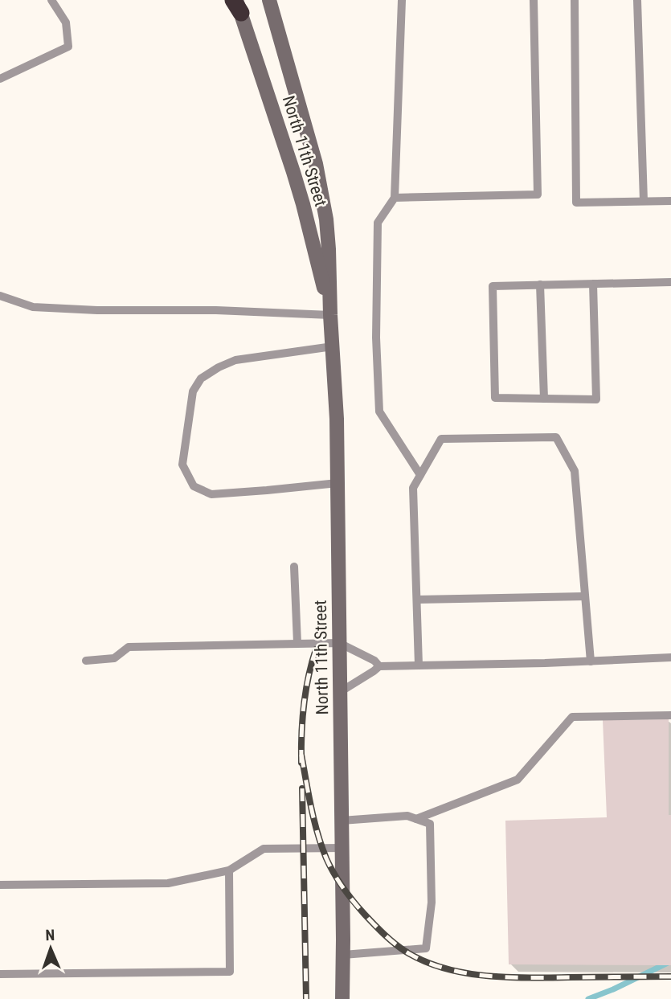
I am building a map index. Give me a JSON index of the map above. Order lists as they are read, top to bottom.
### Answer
{
  "streets": {
    "main road": ["North 11th Street"]
  },
  "north": "top"
}
